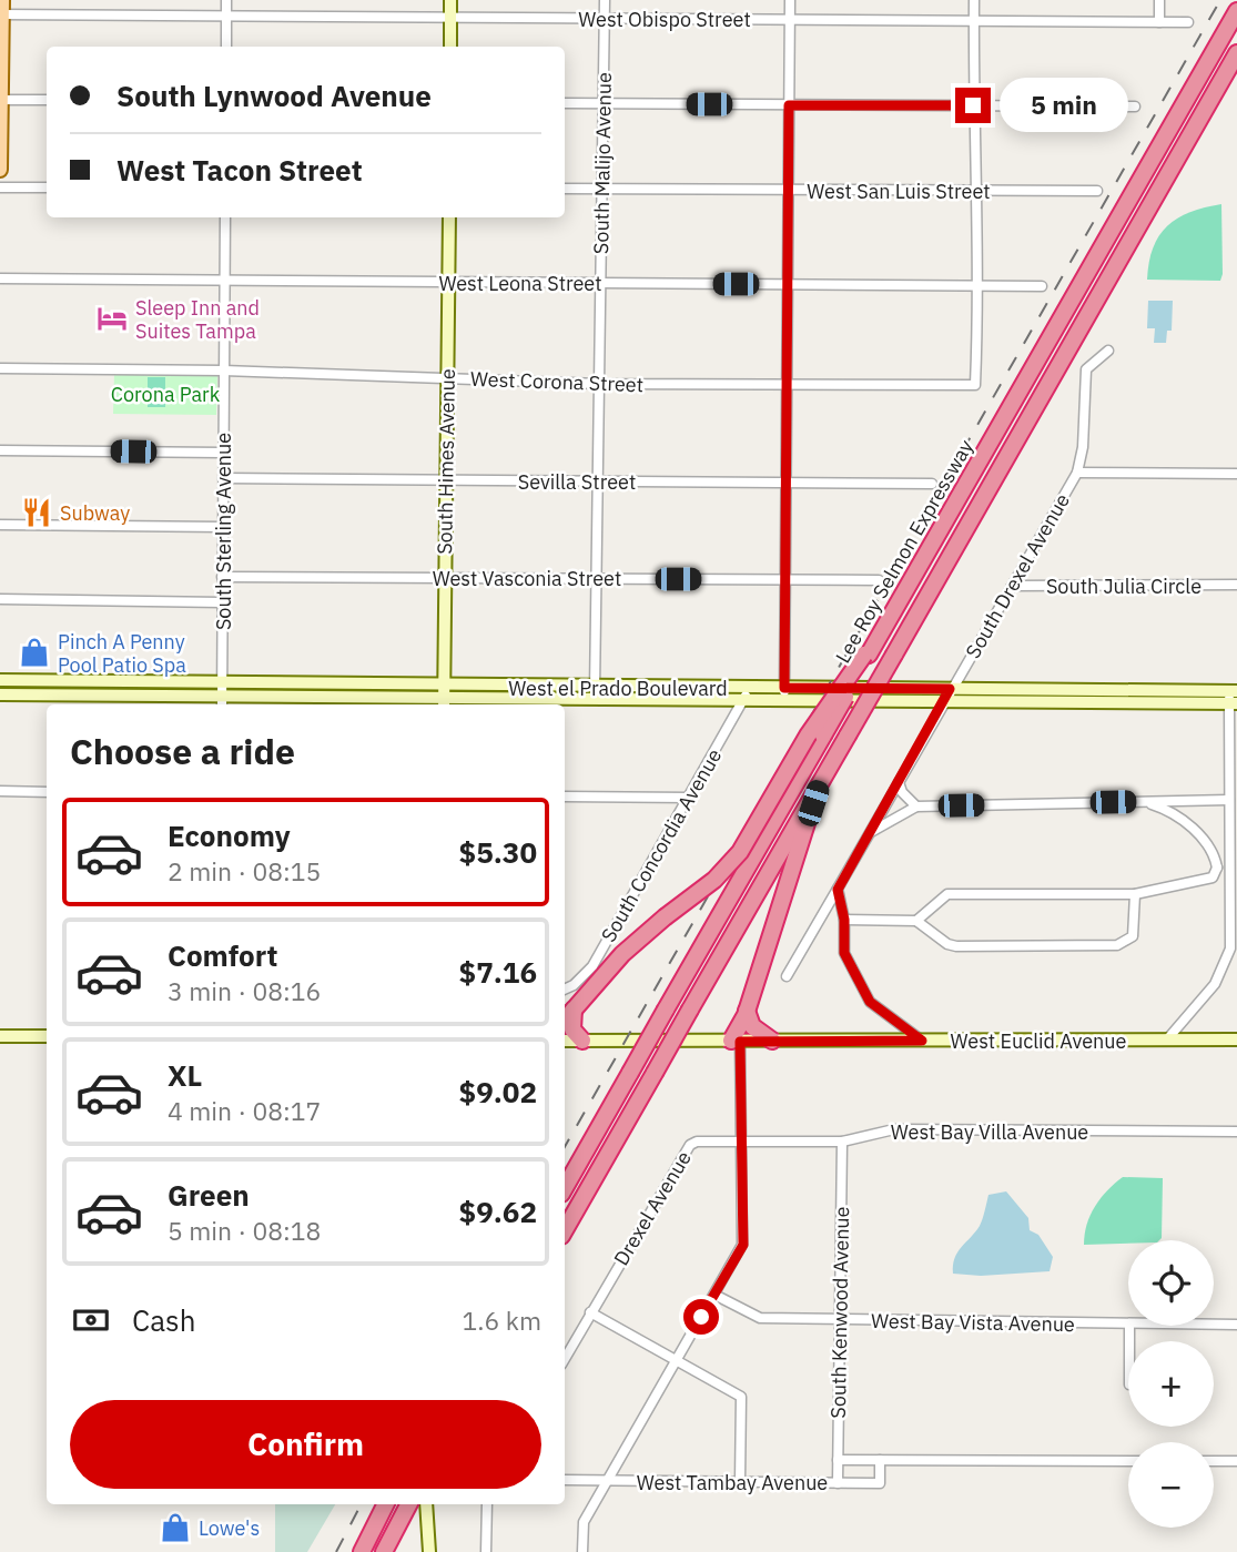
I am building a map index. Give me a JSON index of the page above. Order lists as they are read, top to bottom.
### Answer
{
  "streets": {
    "highway": ["Lee Roy Selmon Expressway"],
    "street": [
      "West Obispo Street",
      "South Malijo Avenue",
      "West San Luis Street",
      "West Leona Street",
      "West Corona Street",
      "South Himes Avenue",
      "Sevilla Street",
      "South Sterling Avenue",
      "South Drexel Avenue",
      "West Vasconia Street",
      "South Julia Circle",
      "West el Prado Boulevard",
      "South Concordia Avenue",
      "West Euclid Avenue",
      "West Bay Villa Avenue",
      "Drexel Avenue",
      "South Kenwood Avenue",
      "West Bay Vista Avenue",
      "West Tambay Avenue"
    ]
  },
  "crossings": [
    ["West Obispo Street", "South Malijo Avenue"],
    ["South Malijo Avenue", "West San Luis Street"],
    ["South Malijo Avenue", "West Leona Street"],
    ["South Malijo Avenue", "West Corona Street"],
    ["South Malijo Avenue", "Sevilla Street"],
    ["South Malijo Avenue", "West Vasconia Street"],
    ["South Malijo Avenue", "West el Prado Boulevard"],
    ["West Leona Street", "West Corona Street"],
    ["West Leona Street", "South Himes Avenue"],
    ["West Leona Street", "South Sterling Avenue"],
    ["West Corona Street", "South Himes Avenue"],
    ["West Corona Street", "South Sterling Avenue"],
    ["South Himes Avenue", "Sevilla Street"],
    ["South Himes Avenue", "West Vasconia Street"],
    ["South Himes Avenue", "West el Prado Boulevard"],
    ["Sevilla Street", "South Sterling Avenue"],
    ["South Sterling Avenue", "West Vasconia Street"],
    ["South Sterling Avenue", "West el Prado Boulevard"],
    ["South Drexel Avenue", "South Julia Circle"],
    ["South Drexel Avenue", "West el Prado Boulevard"],
    ["West el Prado Boulevard", "South Concordia Avenue"],
    ["West Bay Villa Avenue", "Drexel Avenue"],
    ["West Bay Villa Avenue", "South Kenwood Avenue"],
    ["South Kenwood Avenue", "West Bay Vista Avenue"],
    ["South Kenwood Avenue", "West Tambay Avenue"]
  ],
  "parks": ["Corona Park"],
  "places": {
    "hotel": ["Sleep Inn and Suites Tampa"],
    "restaurant": ["Subway"],
    "shop": ["Pinch A Penny Pool Patio Spa", "Lowe's"]
  },
  "page": {
    "banner": ["South Lynwood Avenue", "West Tacon Street"],
    "bubble": "5 min",
    "heading": "Choose a ride",
    "list": [
      {
        "name": "Economy",
        "note": "2 min · 08:15",
        "value": "$5.30"
      },
      {
        "name": "Comfort",
        "note": "3 min · 08:16",
        "value": "$7.16"
      },
      {
        "name": "XL",
        "note": "4 min · 08:17",
        "value": "$9.02"
      },
      {
        "name": "Green",
        "note": "5 min · 08:18",
        "value": "$9.62"
      }
    ],
    "map_buttons": ["+", "−"],
    "pay": ["Cash", "1.6 km"],
    "buttons": "Confirm"
  }
}
